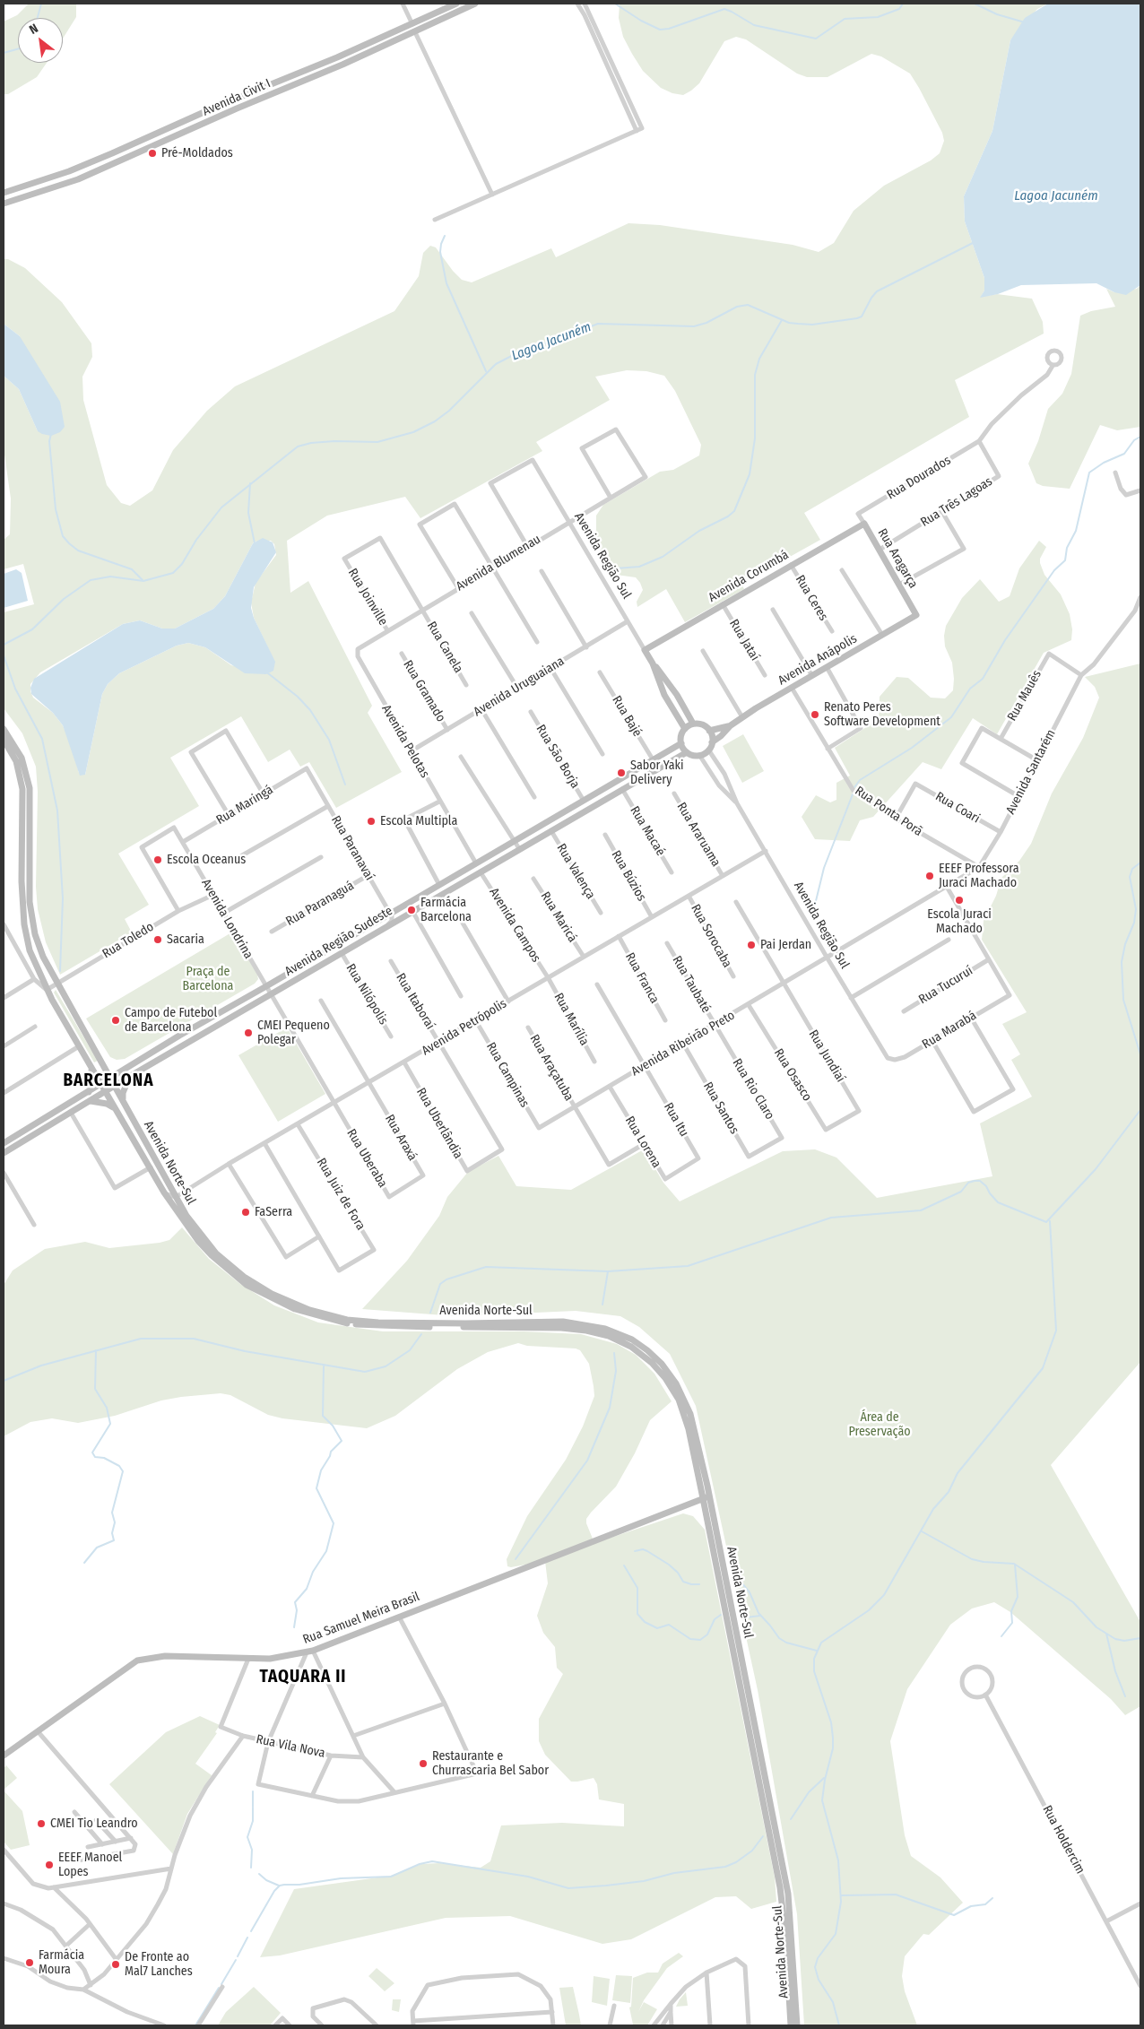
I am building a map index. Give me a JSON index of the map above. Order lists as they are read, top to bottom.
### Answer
{
  "streets": {
    "main road": [
      "Avenida Civit I",
      "Avenida Região Sul",
      "Rua Aragarça",
      "Avenida Corumbá",
      "Avenida Anápolis",
      "Avenida Região Sudeste",
      "Avenida Norte-Sul",
      "Rua Samuel Meira Brasil"
    ],
    "street": [
      "Rua Dourados",
      "Rua Três Lagoas",
      "Avenida Blumenau",
      "Rua Joinville",
      "Rua Ceres",
      "Rua Jataí",
      "Rua Canela",
      "Avenida Uruguaiana",
      "Rua Gramado",
      "Rua Mauês",
      "Rua Bajé",
      "Avenida Pelotas",
      "Rua São Borja",
      "Avenida Santarém",
      "Rua Maringá",
      "Rua Coari",
      "Rua Ponta Porã",
      "Rua Macaé",
      "Rua Araruama",
      "Rua Paranavaí",
      "Rua Valença",
      "Rua Búzios",
      "Rua Paranaguá",
      "Rua Maricá",
      "Avenida Londrina",
      "Avenida Campos",
      "Rua Sorocaba",
      "Rua Toledo",
      "Rua Franca",
      "Rua Taubaté",
      "Rua Tucuruí",
      "Rua Nilópolis",
      "Rua Itaboraí",
      "Rua Marília",
      "Avenida Petrópolis",
      "Rua Marabá",
      "Avenida Ribeirão Preto",
      "Rua Jundiaí",
      "Rua Araçatuba",
      "Rua Campinas",
      "Rua Osasco",
      "Rua Rio Claro",
      "Rua Santos",
      "Rua Itu",
      "Rua Uberlândia",
      "Rua Araxá",
      "Rua Lorena",
      "Rua Uberaba",
      "Rua Juiz de Fora",
      "Rua Vila Nova",
      "Rua Holdercim"
    ]
  },
  "crossings": [
    ["Rua Dourados", "Rua Três Lagoas"],
    ["Rua Dourados", "Rua Aragarça"],
    ["Rua Três Lagoas", "Rua Aragarça"],
    ["Avenida Região Sul", "Avenida Blumenau"],
    ["Avenida Região Sul", "Avenida Corumbá"],
    ["Avenida Região Sul", "Avenida Anápolis"],
    ["Avenida Região Sul", "Avenida Uruguaiana"],
    ["Avenida Região Sul", "Avenida Região Sudeste"],
    ["Avenida Região Sul", "Avenida Petrópolis"],
    ["Avenida Região Sul", "Rua Marabá"],
    ["Avenida Região Sul", "Avenida Ribeirão Preto"],
    ["Rua Aragarça", "Avenida Corumbá"],
    ["Rua Aragarça", "Avenida Anápolis"],
    ["Avenida Blumenau", "Rua Joinville"],
    ["Avenida Blumenau", "Rua Canela"],
    ["Avenida Blumenau", "Avenida Pelotas"],
    ["Avenida Corumbá", "Rua Ceres"],
    ["Avenida Corumbá", "Rua Jataí"],
    ["Rua Joinville", "Rua Canela"],
    ["Rua Joinville", "Avenida Pelotas"],
    ["Avenida Anápolis", "Rua Ponta Porã"],
    ["Avenida Anápolis", "Avenida Região Sudeste"],
    ["Avenida Uruguaiana", "Rua Gramado"],
    ["Avenida Uruguaiana", "Avenida Pelotas"],
    ["Rua Mauês", "Avenida Santarém"],
    ["Rua Bajé", "Avenida Região Sudeste"],
    ["Avenida Pelotas", "Avenida Região Sudeste"],
    ["Rua São Borja", "Avenida Região Sudeste"],
    ["Avenida Santarém", "Rua Coari"],
    ["Avenida Santarém", "Rua Ponta Porã"],
    ["Rua Maringá", "Rua Paranavaí"],
    ["Rua Maringá", "Avenida Londrina"],
    ["Rua Coari", "Rua Ponta Porã"],
    ["Rua Macaé", "Avenida Região Sudeste"],
    ["Rua Araruama", "Avenida Petrópolis"],
    ["Rua Paranavaí", "Rua Paranaguá"],
    ["Rua Paranavaí", "Avenida Região Sudeste"],
    ["Rua Valença", "Avenida Região Sudeste"],
    ["Rua Búzios", "Avenida Petrópolis"],
    ["Rua Maricá", "Avenida Petrópolis"],
    ["Avenida Londrina", "Rua Toledo"],
    ["Avenida Londrina", "Avenida Região Sudeste"],
    ["Avenida Londrina", "Avenida Petrópolis"],
    ["Avenida Londrina", "Rua Uberaba"],
    ["Avenida Campos", "Avenida Região Sudeste"],
    ["Avenida Campos", "Rua Marília"],
    ["Avenida Campos", "Avenida Petrópolis"],
    ["Rua Sorocaba", "Avenida Petrópolis"],
    ["Rua Toledo", "Avenida Norte-Sul"],
    ["Avenida Região Sudeste", "Rua Nilópolis"],
    ["Avenida Região Sudeste", "Avenida Norte-Sul"],
    ["Rua Franca", "Avenida Petrópolis"],
    ["Rua Taubaté", "Avenida Ribeirão Preto"],
    ["Rua Taubaté", "Rua Rio Claro"],
    ["Rua Tucuruí", "Rua Marabá"],
    ["Rua Itaboraí", "Avenida Petrópolis"],
    ["Rua Itaboraí", "Rua Uberlândia"],
    ["Rua Marília", "Avenida Petrópolis"],
    ["Avenida Petrópolis", "Rua Campinas"],
    ["Avenida Petrópolis", "Rua Uberlândia"],
    ["Avenida Petrópolis", "Rua Araxá"],
    ["Avenida Petrópolis", "Rua Uberaba"],
    ["Avenida Petrópolis", "Avenida Norte-Sul"],
    ["Avenida Petrópolis", "Rua Juiz de Fora"],
    ["Avenida Ribeirão Preto", "Rua Jundiaí"],
    ["Avenida Ribeirão Preto", "Rua Araçatuba"],
    ["Avenida Ribeirão Preto", "Rua Campinas"],
    ["Avenida Ribeirão Preto", "Rua Osasco"],
    ["Avenida Ribeirão Preto", "Rua Rio Claro"],
    ["Avenida Ribeirão Preto", "Rua Santos"],
    ["Avenida Ribeirão Preto", "Rua Itu"],
    ["Avenida Ribeirão Preto", "Rua Lorena"],
    ["Rua Jundiaí", "Rua Osasco"],
    ["Rua Araçatuba", "Rua Lorena"],
    ["Rua Rio Claro", "Rua Santos"],
    ["Rua Itu", "Rua Lorena"],
    ["Rua Araxá", "Rua Uberaba"],
    ["Avenida Norte-Sul", "Rua Samuel Meira Brasil"],
    ["Rua Samuel Meira Brasil", "Rua Vila Nova"]
  ],
  "districts": ["BARCELONA", "TAQUARA II"],
  "water": ["Lagoa Jacuném"],
  "parks": ["Praça de Barcelona", "Área de Preservação"],
  "places": [
    "Pré-Moldados",
    "Renato Peres Software Development",
    "Sabor Yaki Delivery",
    "Escola Multipla",
    "Escola Oceanus",
    "EEEF Professora Juraci Machado",
    "Escola Juraci Machado",
    "Farmácia Barcelona",
    "Sacaria",
    "Pai Jerdan",
    "Campo de Futebol de Barcelona",
    "CMEI Pequeno Polegar",
    "FaSerra",
    "Restaurante e Churrascaria Bel Sabor",
    "CMEI Tio Leandro",
    "EEEF Manoel Lopes",
    "Farmácia Moura",
    "De Fronte ao Mal7 Lanches"
  ],
  "north": "top left"
}
